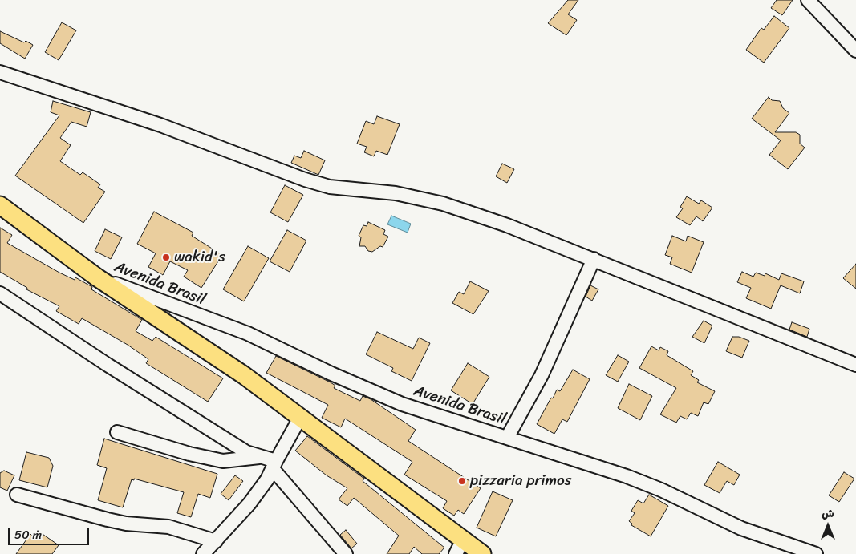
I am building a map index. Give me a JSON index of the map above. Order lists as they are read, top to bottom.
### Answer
{
  "streets": {
    "street": ["Avenida Brasil"]
  },
  "places": ["wakid's", "pizzaria primos"],
  "scale_bar": "50 m",
  "north": "top"
}
